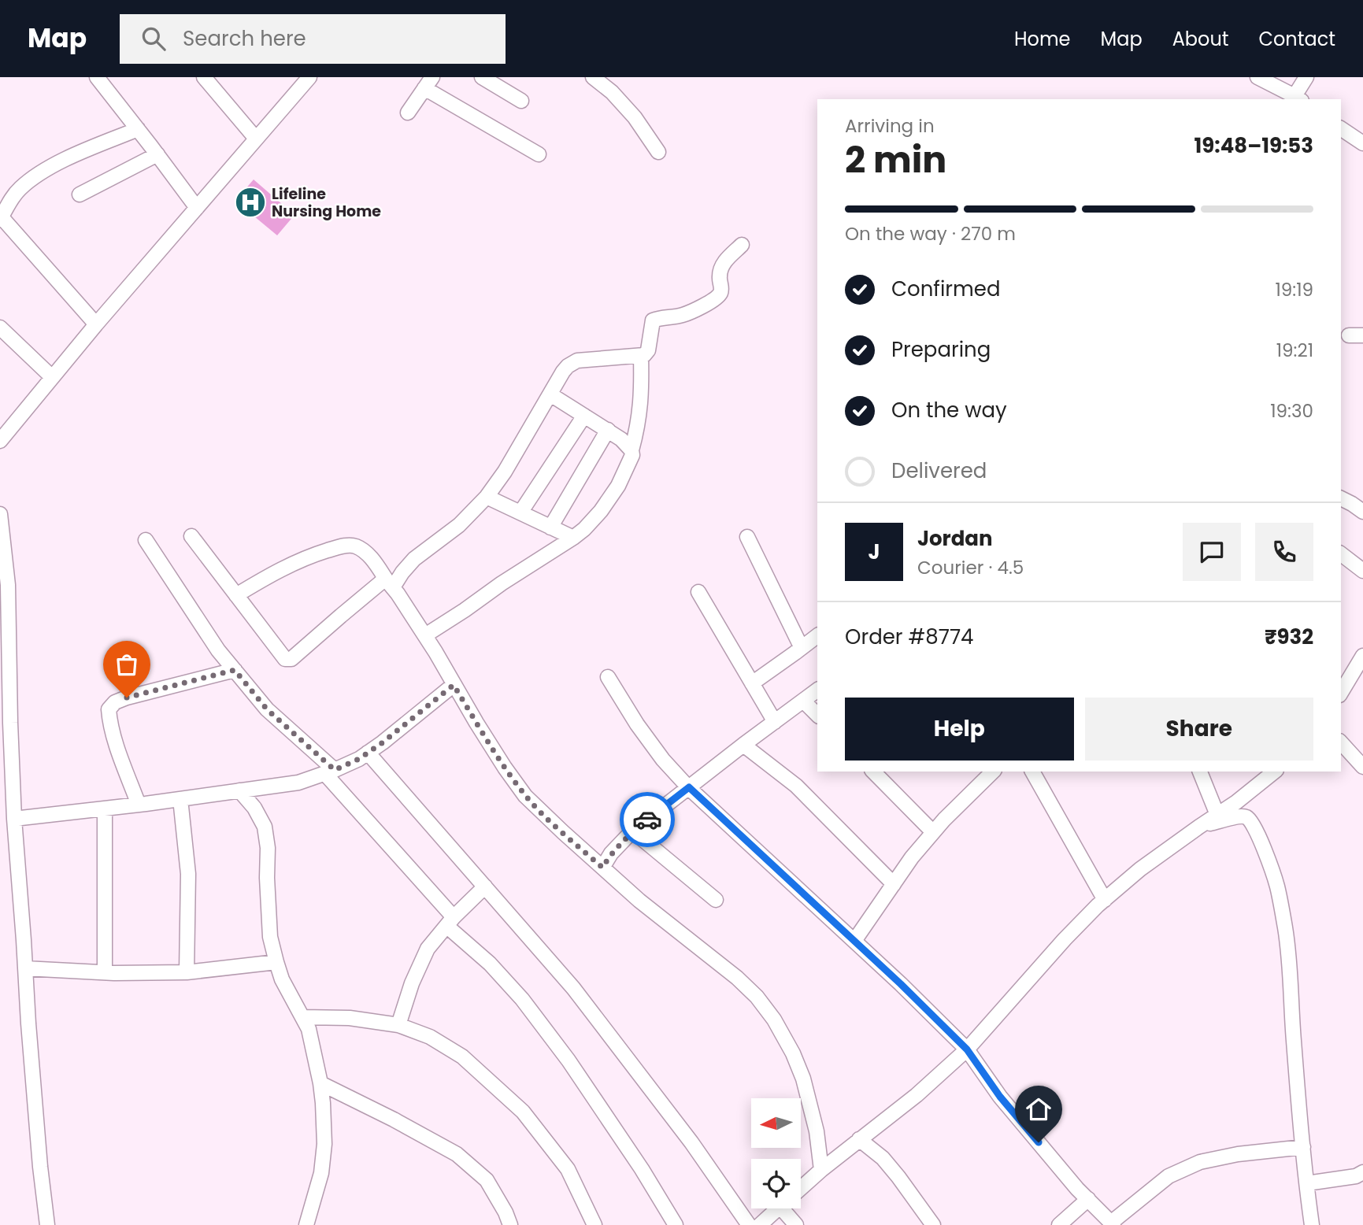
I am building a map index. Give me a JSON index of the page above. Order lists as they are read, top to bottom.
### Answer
{
  "places": {
    "hospital": ["Lifeline Nursing Home"]
  },
  "north": "left",
  "page": {
    "header": "Map",
    "search": "Search here",
    "nav": [
      "Home",
      "Map",
      "About",
      "Contact"
    ],
    "heading": ["2 min", "Arriving in", "19:48–19:53"],
    "panel": [
      "Jordan",
      "Courier · 4.5",
      "Order #8774",
      "₹932"
    ],
    "bar": "On the way · 270 m",
    "list": [
      ["Confirmed", "19:19"],
      ["Preparing", "19:21"],
      ["On the way", "19:30"],
      "Delivered"
    ],
    "round": "J",
    "buttons": ["Help", "Share"]
  }
}
